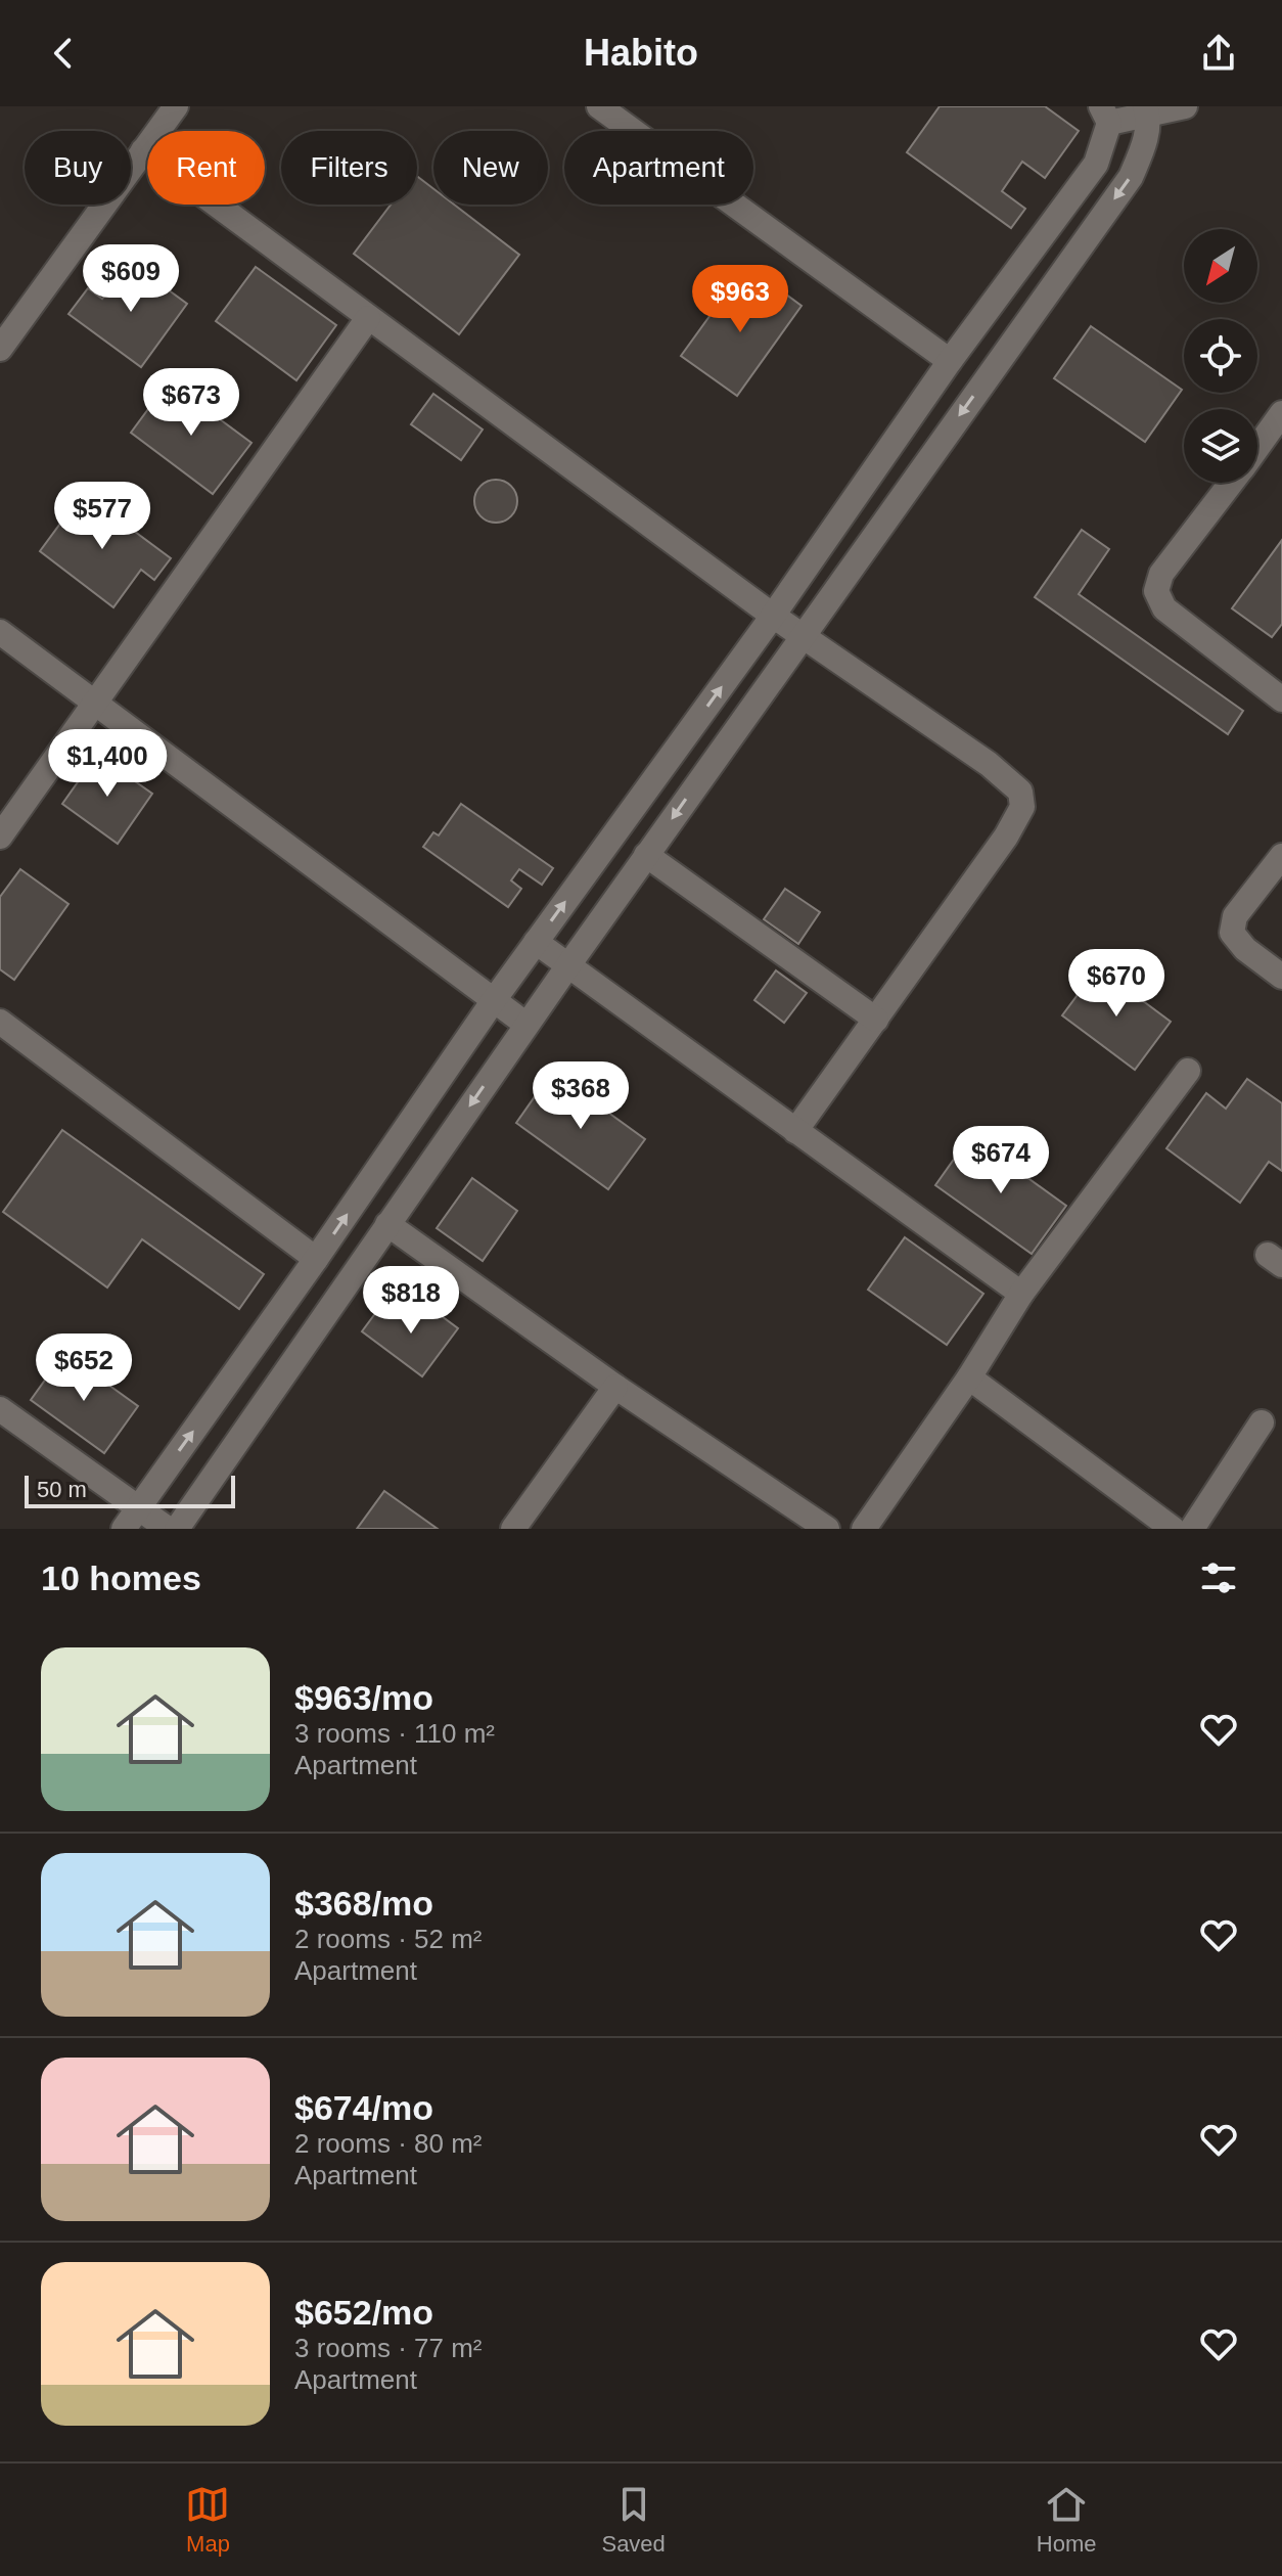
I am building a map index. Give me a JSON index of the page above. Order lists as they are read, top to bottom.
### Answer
{
  "scale_bar": "50 m",
  "north": "bottom left",
  "page": {
    "header": "Habito",
    "chip": [
      "Buy",
      "Rent",
      "Filters",
      "New",
      "Apartment"
    ],
    "price": [
      "$609",
      "$963",
      "$673",
      "$577",
      "$1,400",
      "$670",
      "$368",
      "$674",
      "$818",
      "$652"
    ],
    "scale": "50 m",
    "heading": "10 homes",
    "list": [
      {
        "name": "$963/mo",
        "note": "3 rooms · 110 m² · Apartment"
      },
      {
        "name": "$368/mo",
        "note": "2 rooms · 52 m² · Apartment"
      },
      {
        "name": "$674/mo",
        "note": "2 rooms · 80 m² · Apartment"
      },
      {
        "name": "$652/mo",
        "note": "3 rooms · 77 m² · Apartment"
      }
    ],
    "tabs": ["Map", "Saved", "Home"]
  }
}
